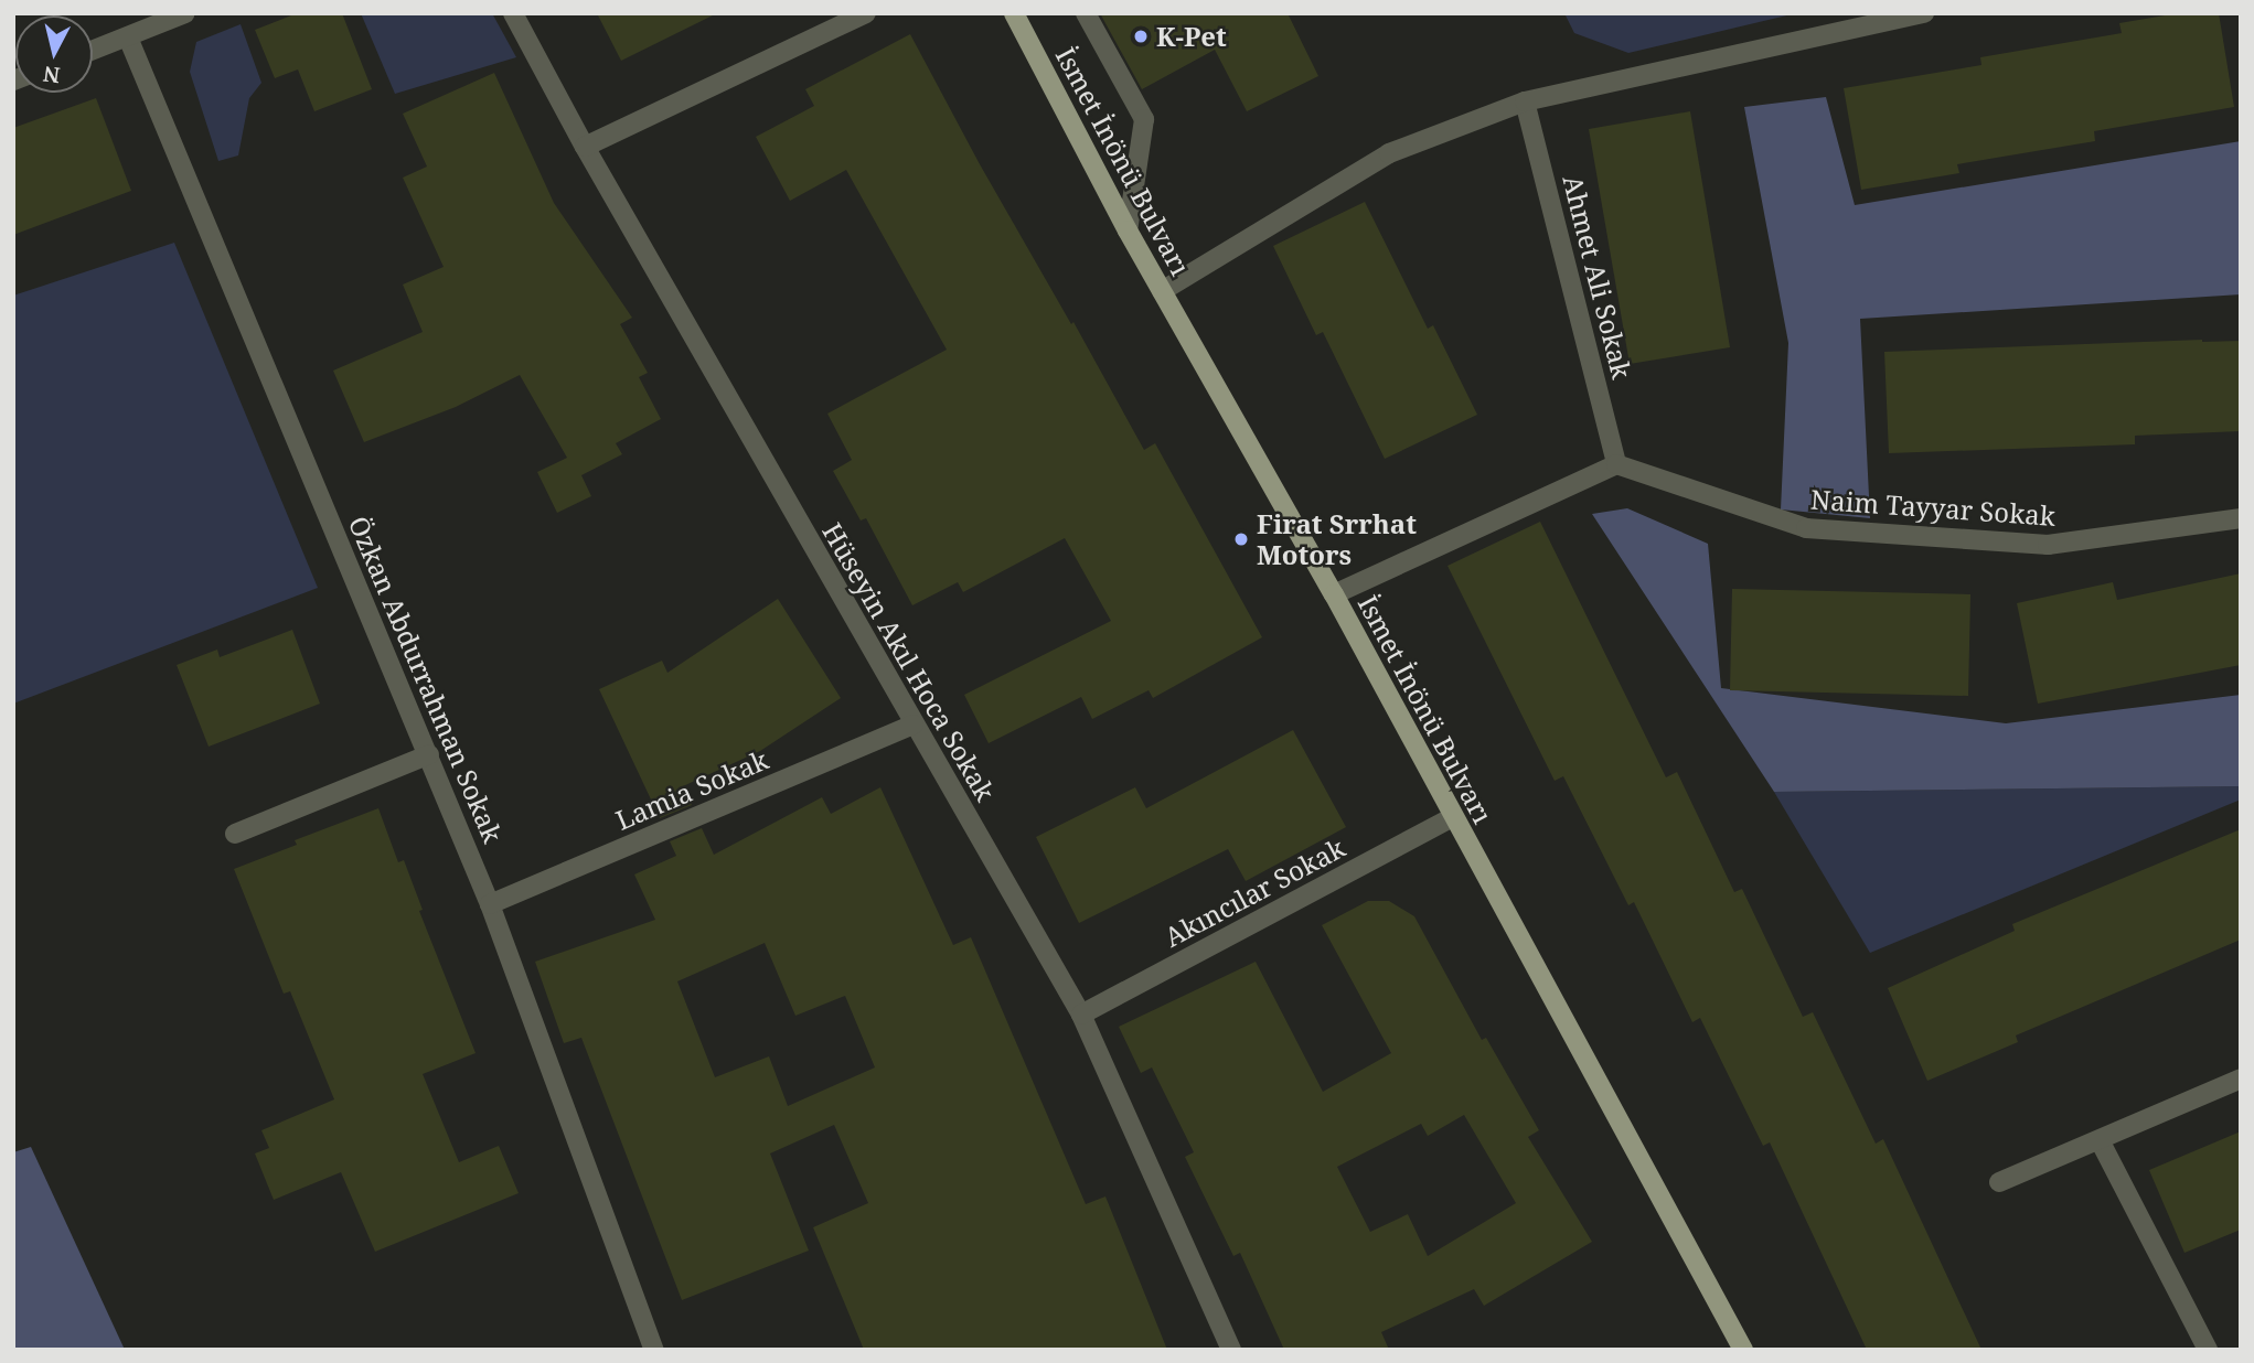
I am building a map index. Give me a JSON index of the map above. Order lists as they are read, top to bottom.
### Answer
{
  "streets": {
    "main road": ["İsmet İnönü Bulvarı"],
    "street": [
      "Ahmet Ali Sokak",
      "Naim Tayyar Sokak",
      "Hüseyin Akıl Hoca Sokak",
      "Özkan Abdurrahman Sokak",
      "Lamia Sokak",
      "Akıncılar Sokak"
    ]
  },
  "crossings": [
    ["İsmet İnönü Bulvarı", "Akıncılar Sokak"],
    ["Ahmet Ali Sokak", "Naim Tayyar Sokak"],
    ["Hüseyin Akıl Hoca Sokak", "Lamia Sokak"],
    ["Hüseyin Akıl Hoca Sokak", "Akıncılar Sokak"],
    ["Özkan Abdurrahman Sokak", "Lamia Sokak"]
  ],
  "places": ["K-Pet", "Firat Srrhat Motors"],
  "north": "bottom"
}
